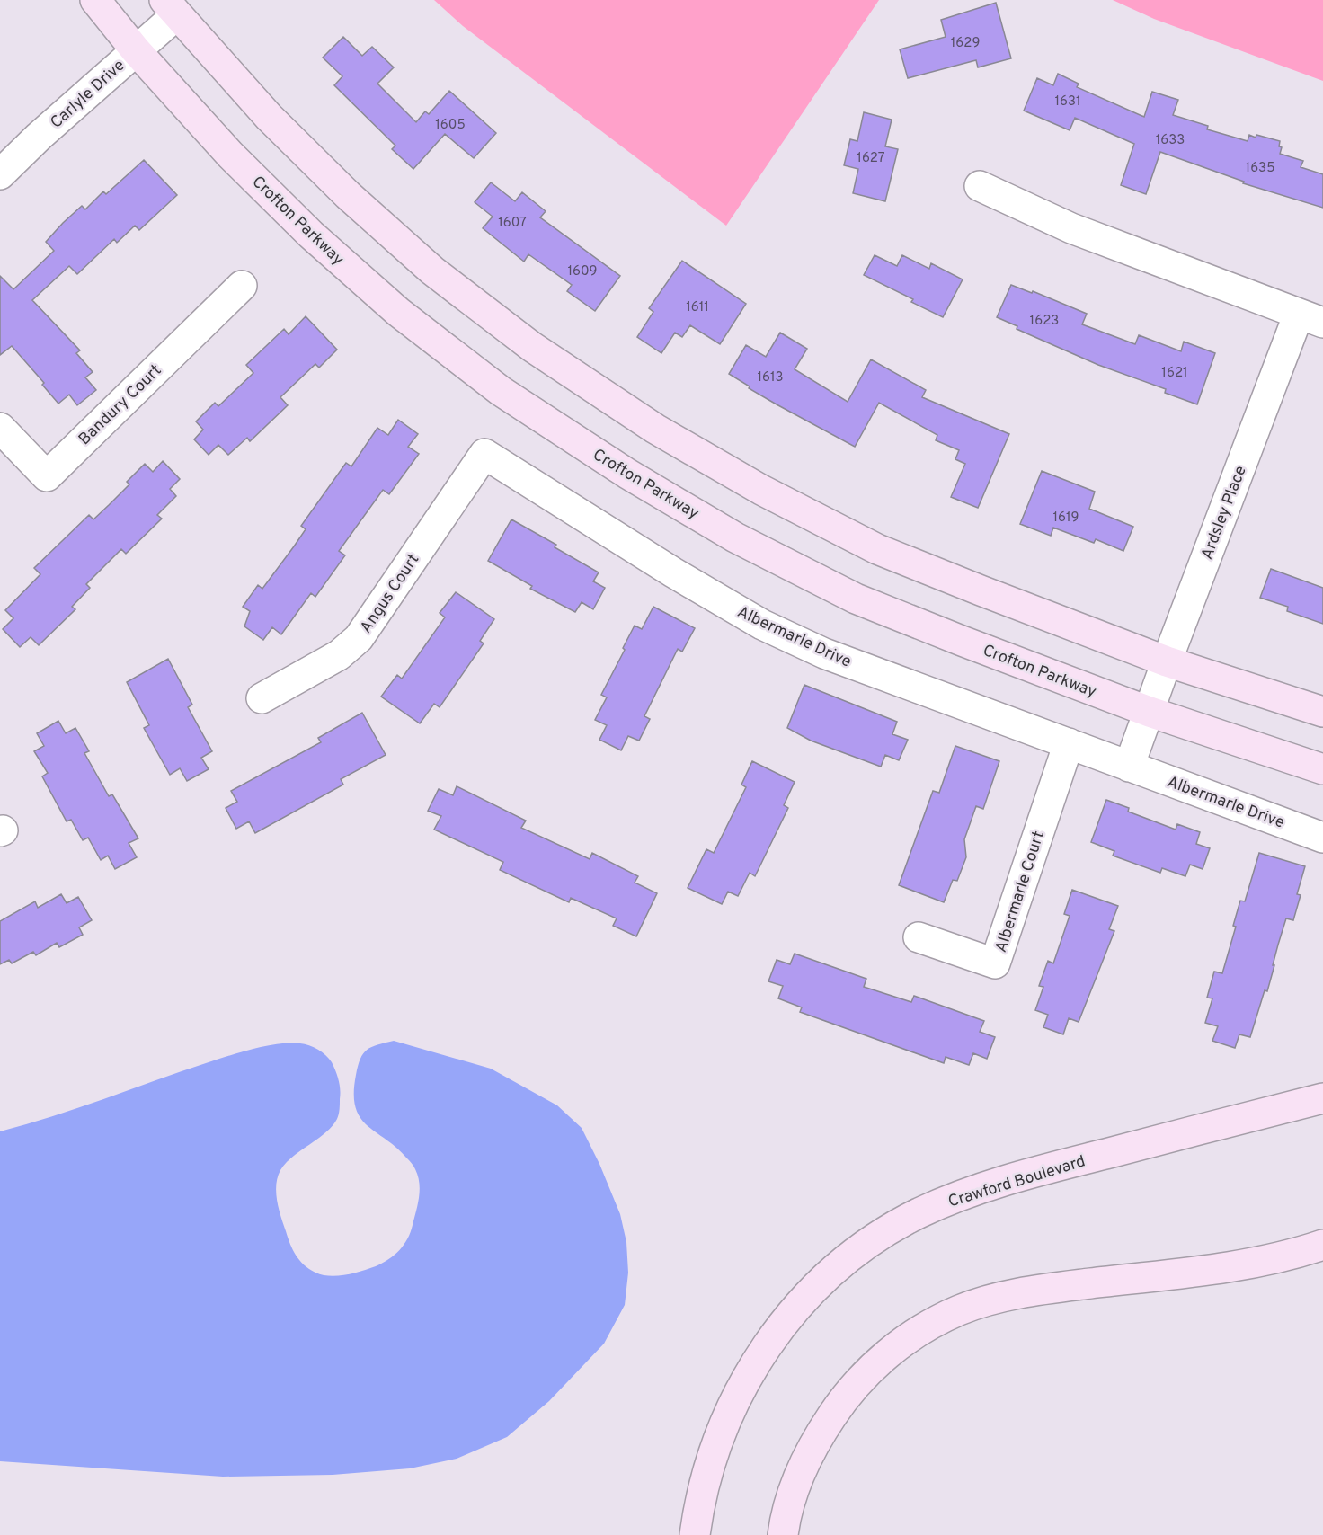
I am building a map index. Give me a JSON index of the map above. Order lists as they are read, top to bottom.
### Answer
{
  "streets": {
    "street": [
      "Carlyle Drive",
      "Crofton Parkway",
      "Bandury Court",
      "Ardsley Place",
      "Angus Court",
      "Albermarle Drive",
      "Albermarle Court",
      "Crawford Boulevard"
    ]
  },
  "crossings": [
    ["Carlyle Drive", "Crofton Parkway"],
    ["Crofton Parkway", "Ardsley Place"],
    ["Angus Court", "Albermarle Drive"],
    ["Albermarle Drive", "Albermarle Court"]
  ],
  "house_numbers": [
    "1629",
    "1631",
    "1605",
    "1633",
    "1627",
    "1635",
    "1607",
    "1609",
    "1611",
    "1623",
    "1621",
    "1613",
    "1619"
  ]
}
